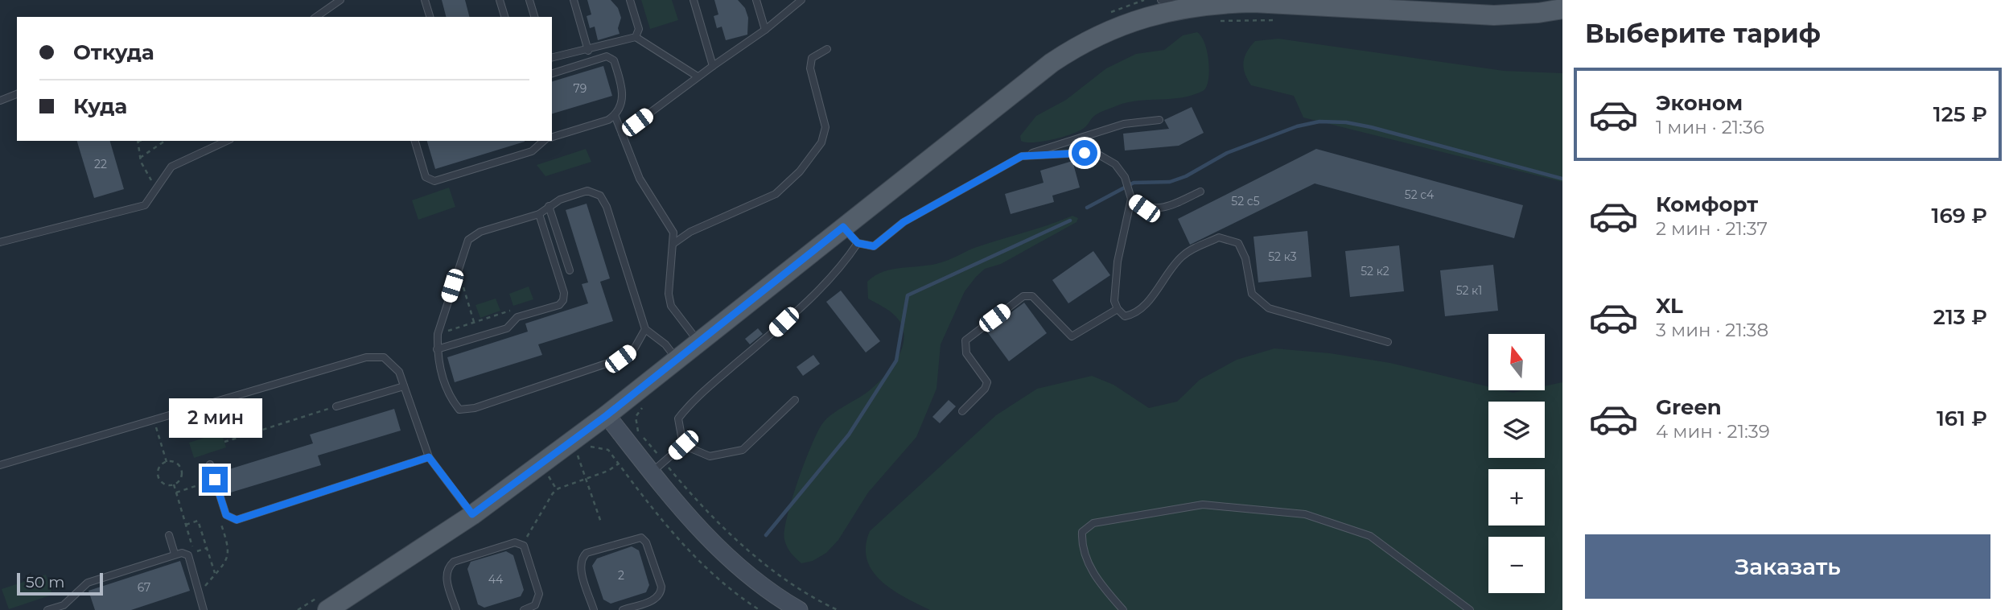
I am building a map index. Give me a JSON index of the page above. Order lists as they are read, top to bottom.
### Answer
{
  "house_numbers": [
    "79",
    "22",
    "52 с4",
    "52 с5",
    "52 к3",
    "52 к2",
    "52 к1",
    "2",
    "44",
    "67"
  ],
  "scale_bar": "50 m",
  "north": "top",
  "page": {
    "heading": "Выберите тариф",
    "banner": ["Откуда", "Куда"],
    "list": [
      {
        "name": "Эконом",
        "note": "1 мин · 21:36",
        "value": "125 ₽"
      },
      {
        "name": "Комфорт",
        "note": "2 мин · 21:37",
        "value": "169 ₽"
      },
      {
        "name": "XL",
        "note": "3 мин · 21:38",
        "value": "213 ₽"
      },
      {
        "name": "Green",
        "note": "4 мин · 21:39",
        "value": "161 ₽"
      }
    ],
    "map_buttons": ["+", "−"],
    "bubble": "2 мин",
    "buttons": "Заказать",
    "scale": "50 m"
  }
}
